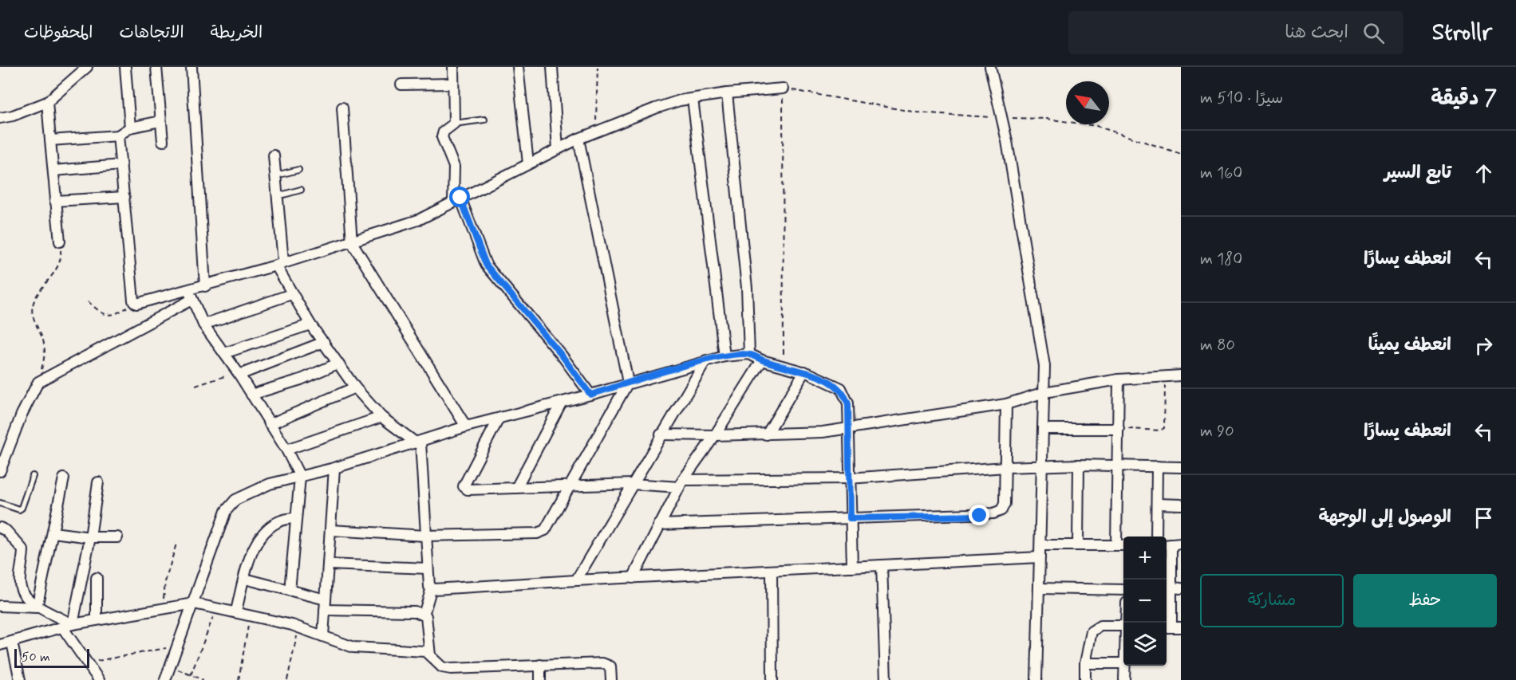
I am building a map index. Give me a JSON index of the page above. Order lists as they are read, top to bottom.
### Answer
{
  "scale_bar": "50 m",
  "north": "top left",
  "page": {
    "header": "Strollr",
    "search": "ابحث هنا",
    "nav": ["الخريطة", "الاتجاهات", "المحفوظات"],
    "heading": ["7 دقيقة", "سيرًا · 510 m"],
    "list": [
      ["تابع السير", "160 m"],
      ["انعطف يسارًا", "180 m"],
      ["انعطف يمينًا", "80 m"],
      ["انعطف يسارًا", "90 m"],
      "الوصول إلى الوجهة"
    ],
    "map_buttons": ["+", "−"],
    "buttons": ["حفظ", "مشاركة"],
    "scale": "50 m"
  }
}
